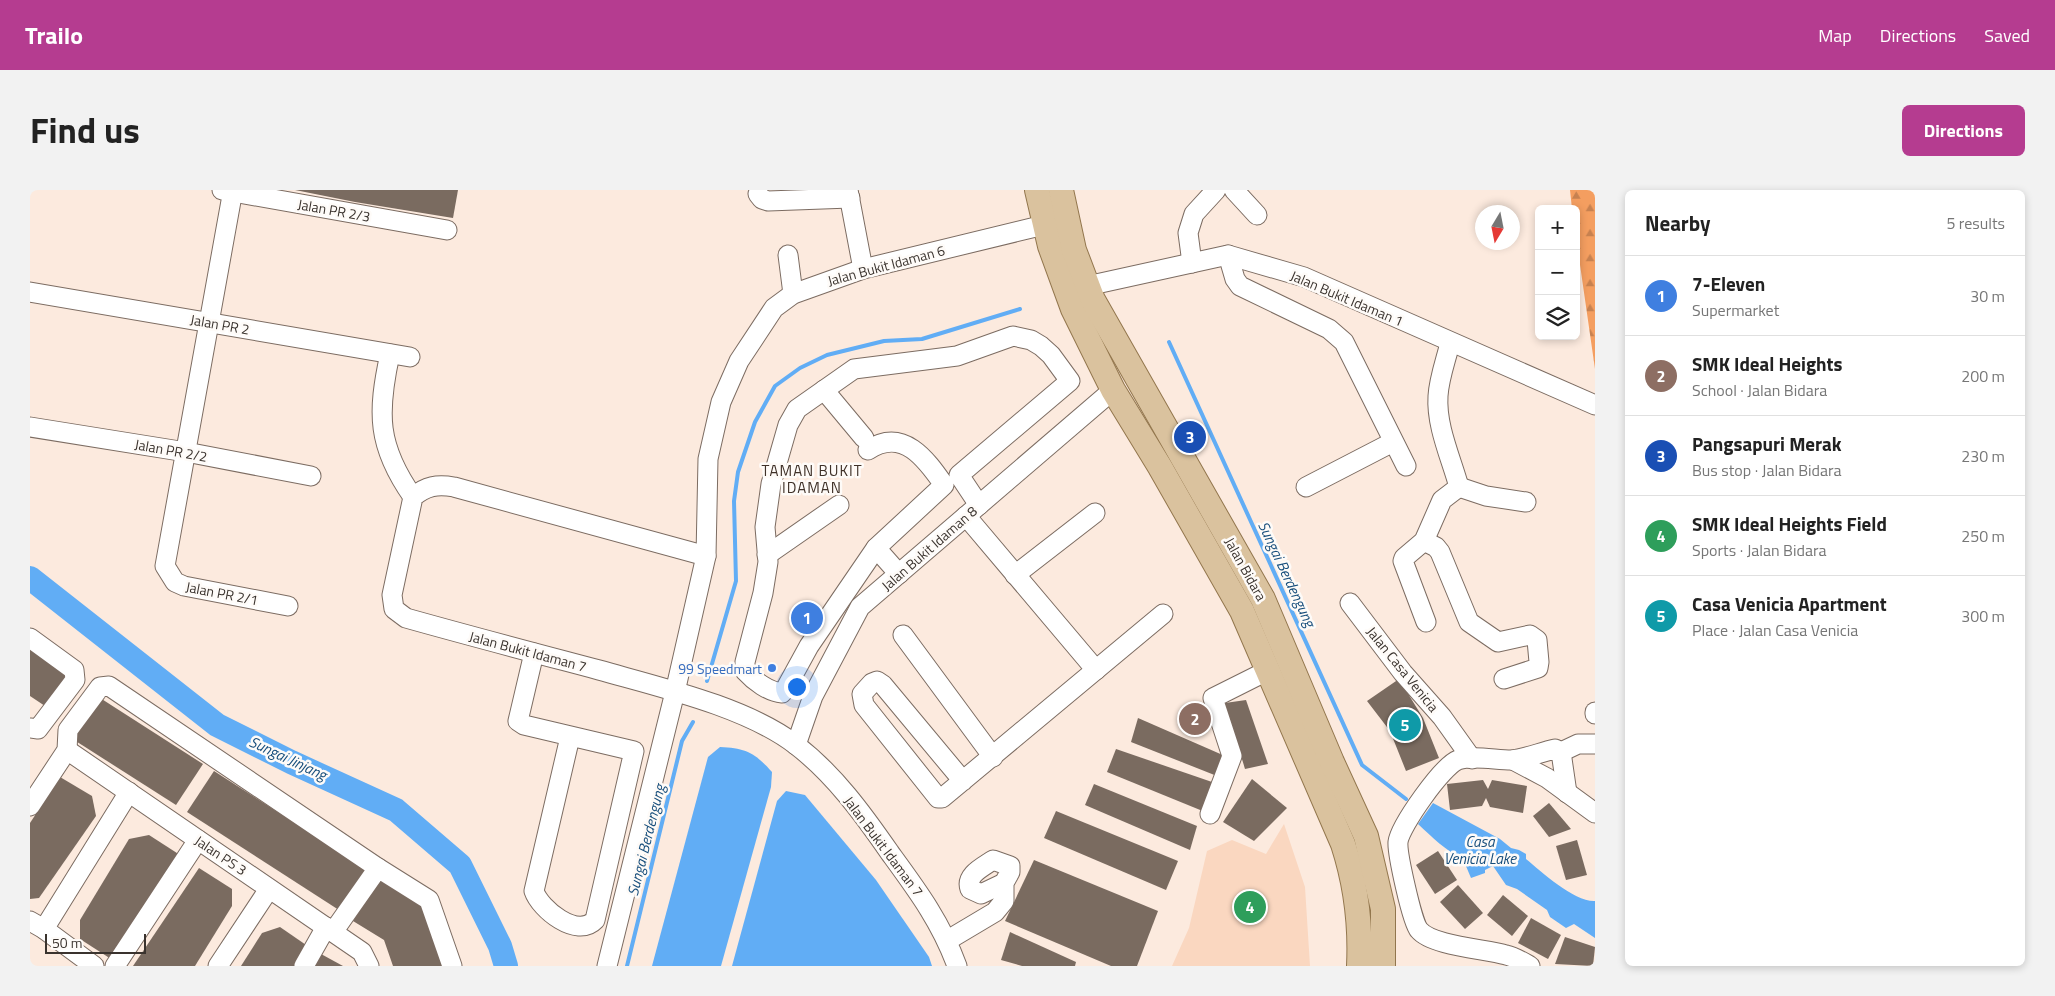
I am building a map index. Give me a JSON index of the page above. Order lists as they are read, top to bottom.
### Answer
{
  "streets": {
    "main road": ["Jalan Bidara"],
    "street": [
      "Jalan PR 2/3",
      "Jalan Bukit Idaman 6",
      "Jalan Bukit Idaman 1",
      "Jalan PR 2",
      "Jalan PR 2/2",
      "Jalan Bukit Idaman 8",
      "Jalan PR 2/1",
      "Jalan Bukit Idaman 7",
      "Jalan Casa Venicia",
      "Jalan PS 3"
    ]
  },
  "crossings": [
    ["Jalan Bukit Idaman 6", "Jalan Bidara"],
    ["Jalan Bukit Idaman 6", "Jalan Bukit Idaman 7"],
    ["Jalan Bukit Idaman 1", "Jalan Bidara"],
    ["Jalan PR 2/2", "Jalan PR 2/1"],
    ["Jalan Bukit Idaman 8", "Jalan Bidara"],
    ["Jalan Bukit Idaman 8", "Jalan Bukit Idaman 7"]
  ],
  "districts": ["TAMAN BUKIT IDAMAN"],
  "water": ["Sungai Berdengung", "Sungai Jinjang", "Casa Venicia Lake"],
  "places": ["99 Speedmart"],
  "scale_bar": "50 m",
  "north": "bottom",
  "page": {
    "header": "Trailo",
    "nav": ["Map", "Directions", "Saved"],
    "title": "Find us",
    "buttons": "Directions",
    "heading": ["Nearby", "5 results"],
    "map_buttons": ["+", "−"],
    "list": [
      {
        "mark": "1",
        "name": "7-Eleven",
        "note": "Supermarket",
        "value": "30 m"
      },
      {
        "mark": "2",
        "name": "SMK Ideal Heights",
        "note": "School · Jalan Bidara",
        "value": "200 m"
      },
      {
        "mark": "3",
        "name": "Pangsapuri Merak",
        "note": "Bus stop · Jalan Bidara",
        "value": "230 m"
      },
      {
        "mark": "4",
        "name": "SMK Ideal Heights Field",
        "note": "Sports · Jalan Bidara",
        "value": "250 m"
      },
      {
        "mark": "5",
        "name": "Casa Venicia Apartment",
        "note": "Place · Jalan Casa Venicia",
        "value": "300 m"
      }
    ],
    "pins": [
      "3",
      "1",
      "2",
      "5",
      "4"
    ],
    "scale": "50 m"
  }
}
